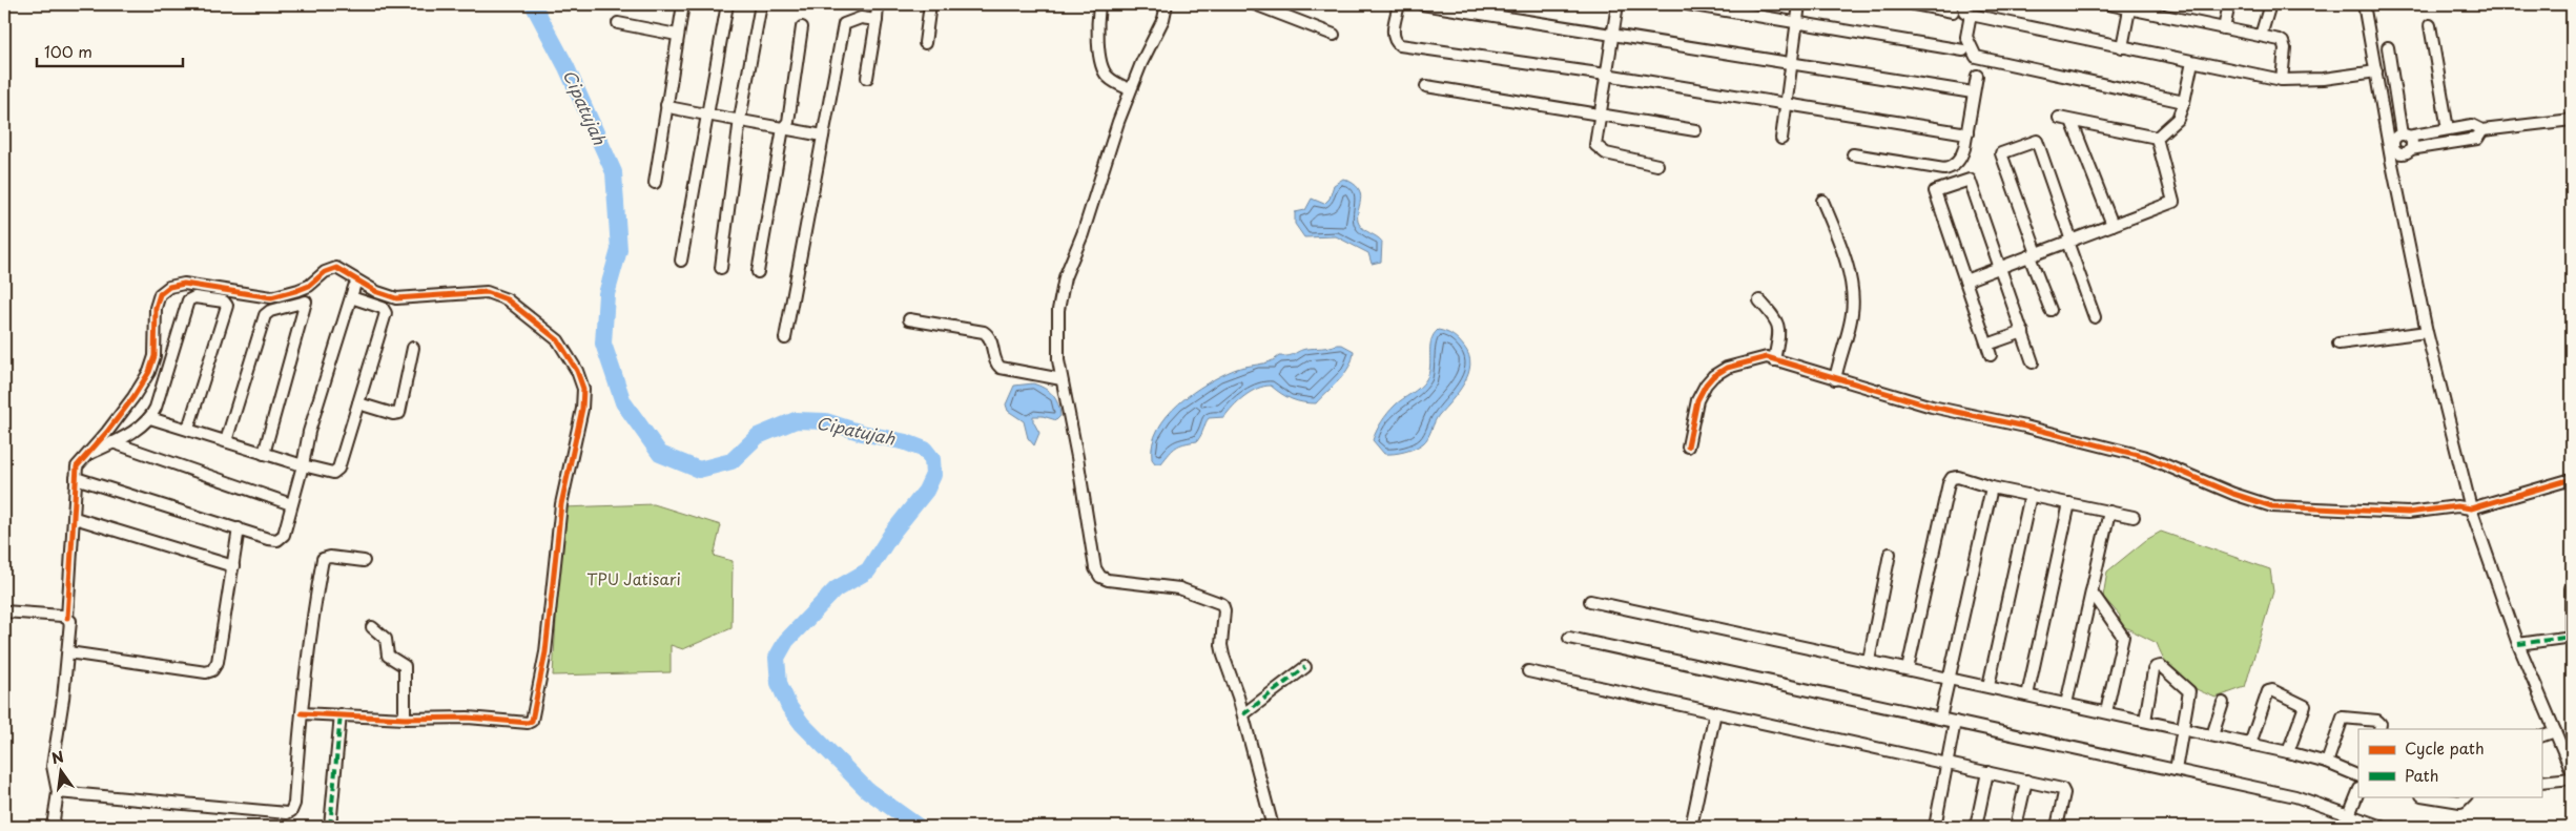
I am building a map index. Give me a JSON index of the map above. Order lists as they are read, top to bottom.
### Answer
{
  "water": ["Cipatujah"],
  "parks": ["TPU Jatisari"],
  "legend": ["Cycle path", "Path"],
  "scale_bar": "100 m",
  "north": "top"
}
